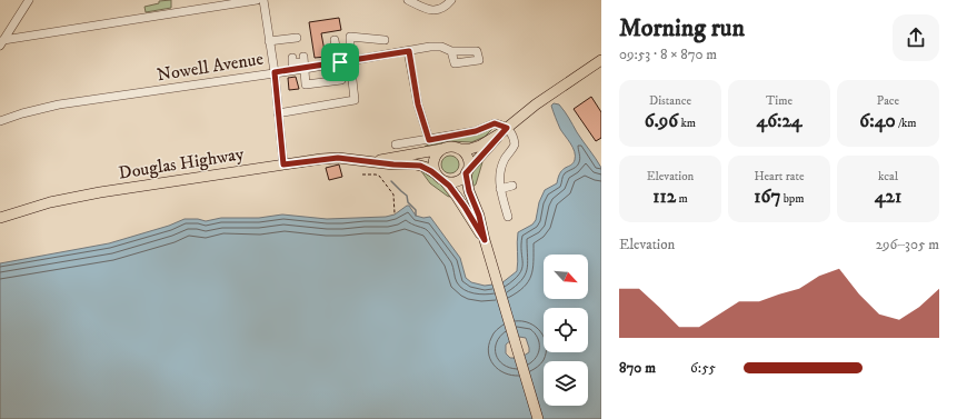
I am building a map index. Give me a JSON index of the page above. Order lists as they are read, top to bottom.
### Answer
{
  "streets": {
    "main road": ["Douglas Highway"],
    "street": ["Nowell Avenue"]
  },
  "north": "bottom right",
  "page": {
    "heading": ["Morning run", "09:53 · 8 × 870 m"],
    "stats": [
      ["Distance", "6.96 km"],
      ["Time", "46:24"],
      ["Pace", "6:40 /km"],
      ["Elevation", "112 m"],
      ["Heart rate", "167 bpm"],
      ["kcal", "421"]
    ],
    "chart": ["Elevation", "296–305 m"],
    "list": [
      {
        "name": "870 m",
        "note": "6:55"
      }
    ]
  }
}
